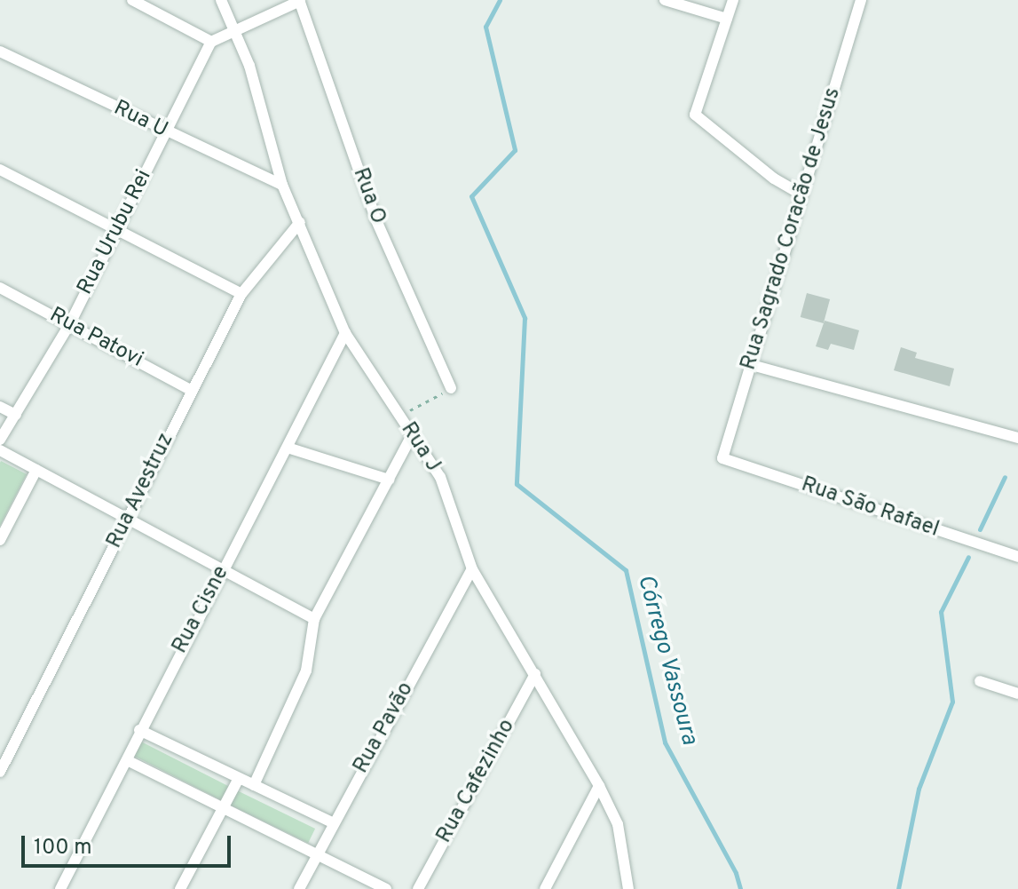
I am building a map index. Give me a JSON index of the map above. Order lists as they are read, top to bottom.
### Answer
{
  "streets": {
    "street": [
      "Rua U",
      "Rua O",
      "Rua Sagrado Coracão de Jesus",
      "Rua Urubu Rei",
      "Rua Patovi",
      "Rua J",
      "Rua Avestruz",
      "Rua São Rafael",
      "Rua Cisne",
      "Rua Pavão",
      "Rua Cafezinho"
    ]
  },
  "crossings": [
    ["Rua U", "Rua Urubu Rei"],
    ["Rua U", "Rua J"],
    ["Rua Sagrado Coracão de Jesus", "Rua São Rafael"],
    ["Rua Urubu Rei", "Rua Patovi"],
    ["Rua Patovi", "Rua Avestruz"],
    ["Rua J", "Rua Avestruz"],
    ["Rua J", "Rua Cisne"],
    ["Rua J", "Rua Pavão"],
    ["Rua J", "Rua Cafezinho"]
  ],
  "water": ["Córrego Vassoura"],
  "scale_bar": "100 m"
}
